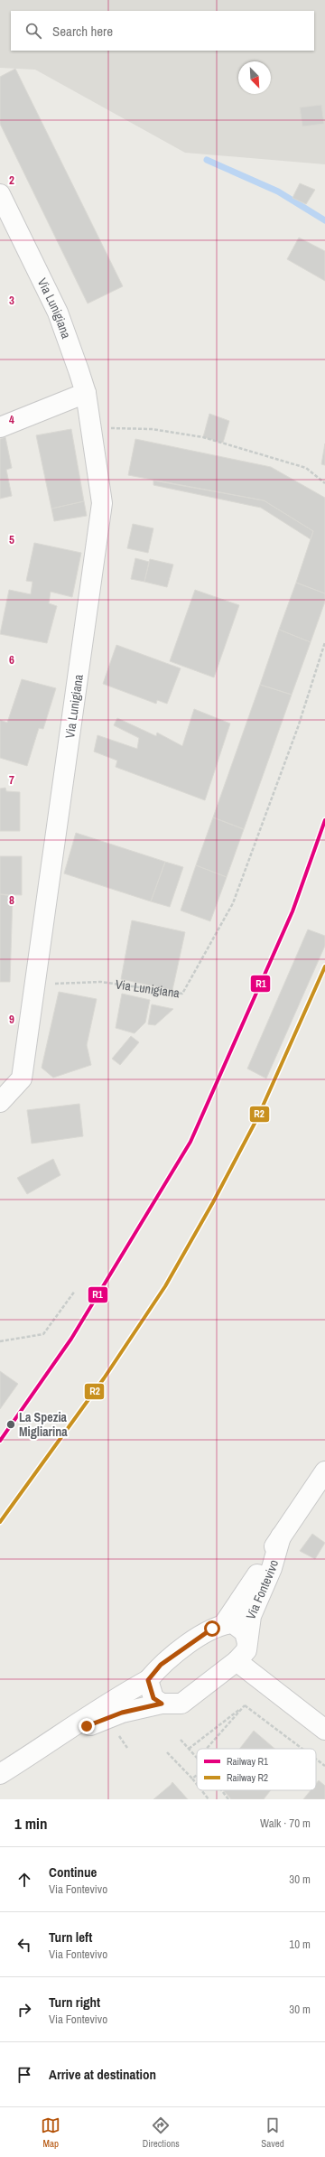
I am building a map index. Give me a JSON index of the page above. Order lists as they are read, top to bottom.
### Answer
{
  "streets": {
    "street": ["Via Lunigiana", "Via Fontevivo"]
  },
  "places": ["La Spezia Migliarina"],
  "lines": ["rail line R1", "rail line R2"],
  "legend": ["Railway R1", "Railway R2"],
  "north": "bottom right",
  "page": {
    "search": "Search here",
    "heading": ["1 min", "Walk · 70 m"],
    "list": [
      ["Continue", "Via Fontevivo", "30 m"],
      ["Turn left", "Via Fontevivo", "10 m"],
      ["Turn right", "Via Fontevivo", "30 m"],
      "Arrive at destination"
    ],
    "nav": ["Map", "Directions", "Saved"]
  },
  "grid": {
    "rows": [
      "2",
      "3",
      "4",
      "5",
      "6",
      "7",
      "8",
      "9"
    ]
  }
}
